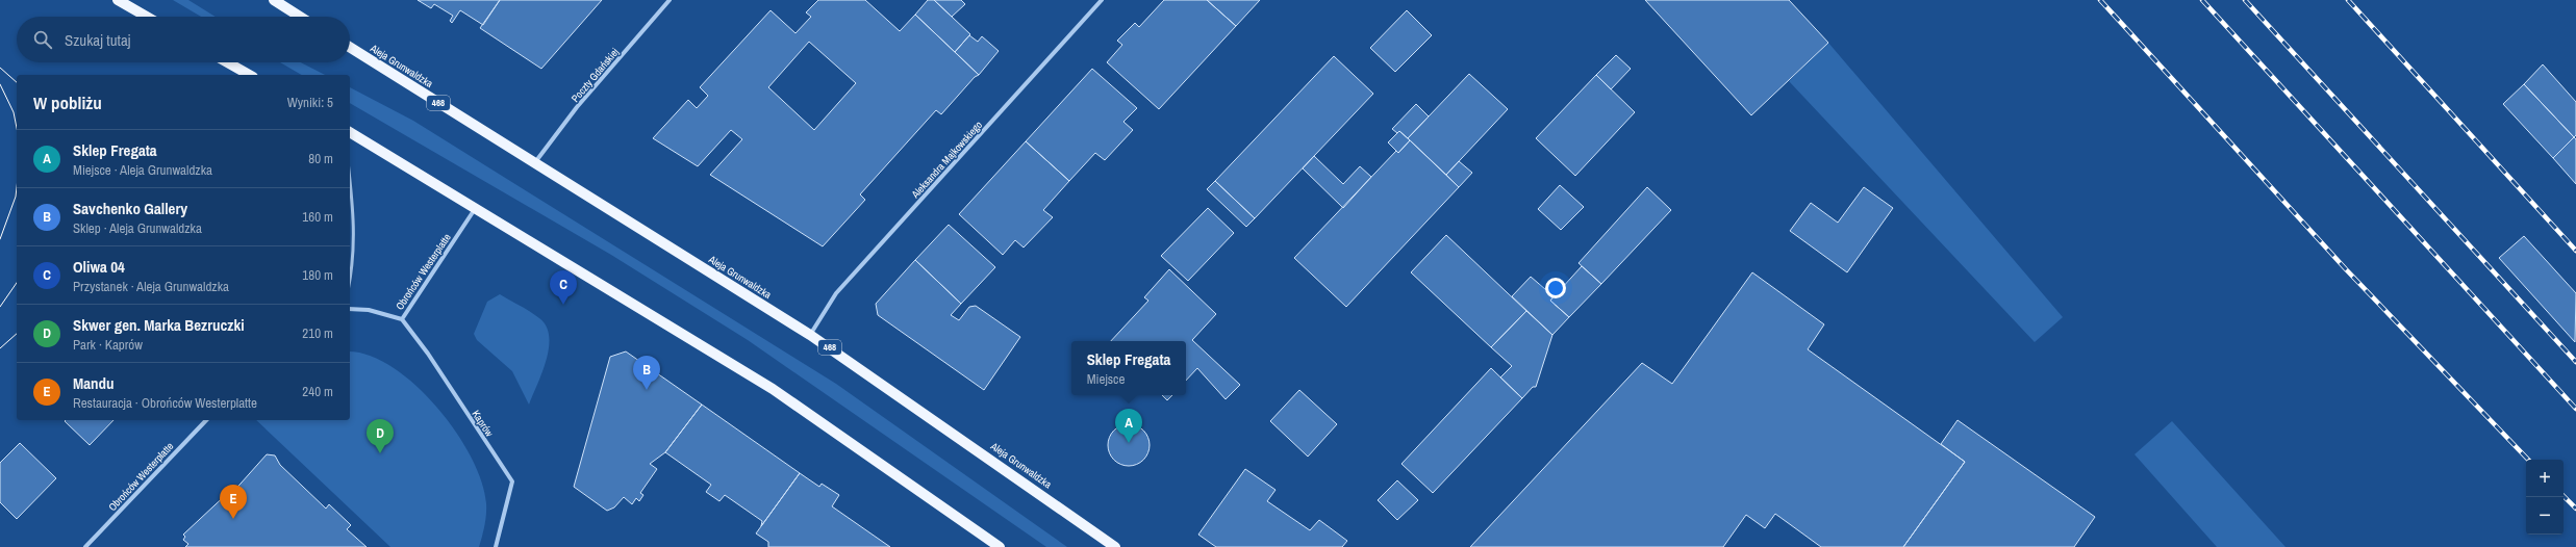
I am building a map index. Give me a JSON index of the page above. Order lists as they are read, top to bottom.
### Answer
{
  "streets": {
    "main road": ["Aleja Grunwaldzka", "468"],
    "street": [
      "Poczty Gdańskiej",
      "Aleksandra Majkowskiego",
      "Obrońców Westerplatte",
      "Kaprów"
    ]
  },
  "crossings": [
    ["Aleja Grunwaldzka", "Poczty Gdańskiej"],
    ["Aleja Grunwaldzka", "Aleksandra Majkowskiego"],
    ["Obrońców Westerplatte", "Kaprów"]
  ],
  "page": {
    "search": "Szukaj tutaj",
    "heading": ["W pobliżu", "Wyniki: 5"],
    "list": [
      {
        "mark": "A",
        "name": "Sklep Fregata",
        "note": "Miejsce · Aleja Grunwaldzka",
        "value": "80 m"
      },
      {
        "mark": "B",
        "name": "Savchenko Gallery",
        "note": "Sklep · Aleja Grunwaldzka",
        "value": "160 m"
      },
      {
        "mark": "C",
        "name": "Oliwa 04",
        "note": "Przystanek · Aleja Grunwaldzka",
        "value": "180 m"
      },
      {
        "mark": "D",
        "name": "Skwer gen. Marka Bezruczki",
        "note": "Park · Kaprów",
        "value": "210 m"
      },
      {
        "mark": "E",
        "name": "Mandu",
        "note": "Restauracja · Obrońców Westerplatte",
        "value": "240 m"
      }
    ],
    "pins": [
      "C",
      "B",
      "A",
      "D",
      "E"
    ],
    "popup": ["Sklep Fregata", "Miejsce"],
    "map_buttons": ["+", "−"]
  }
}
